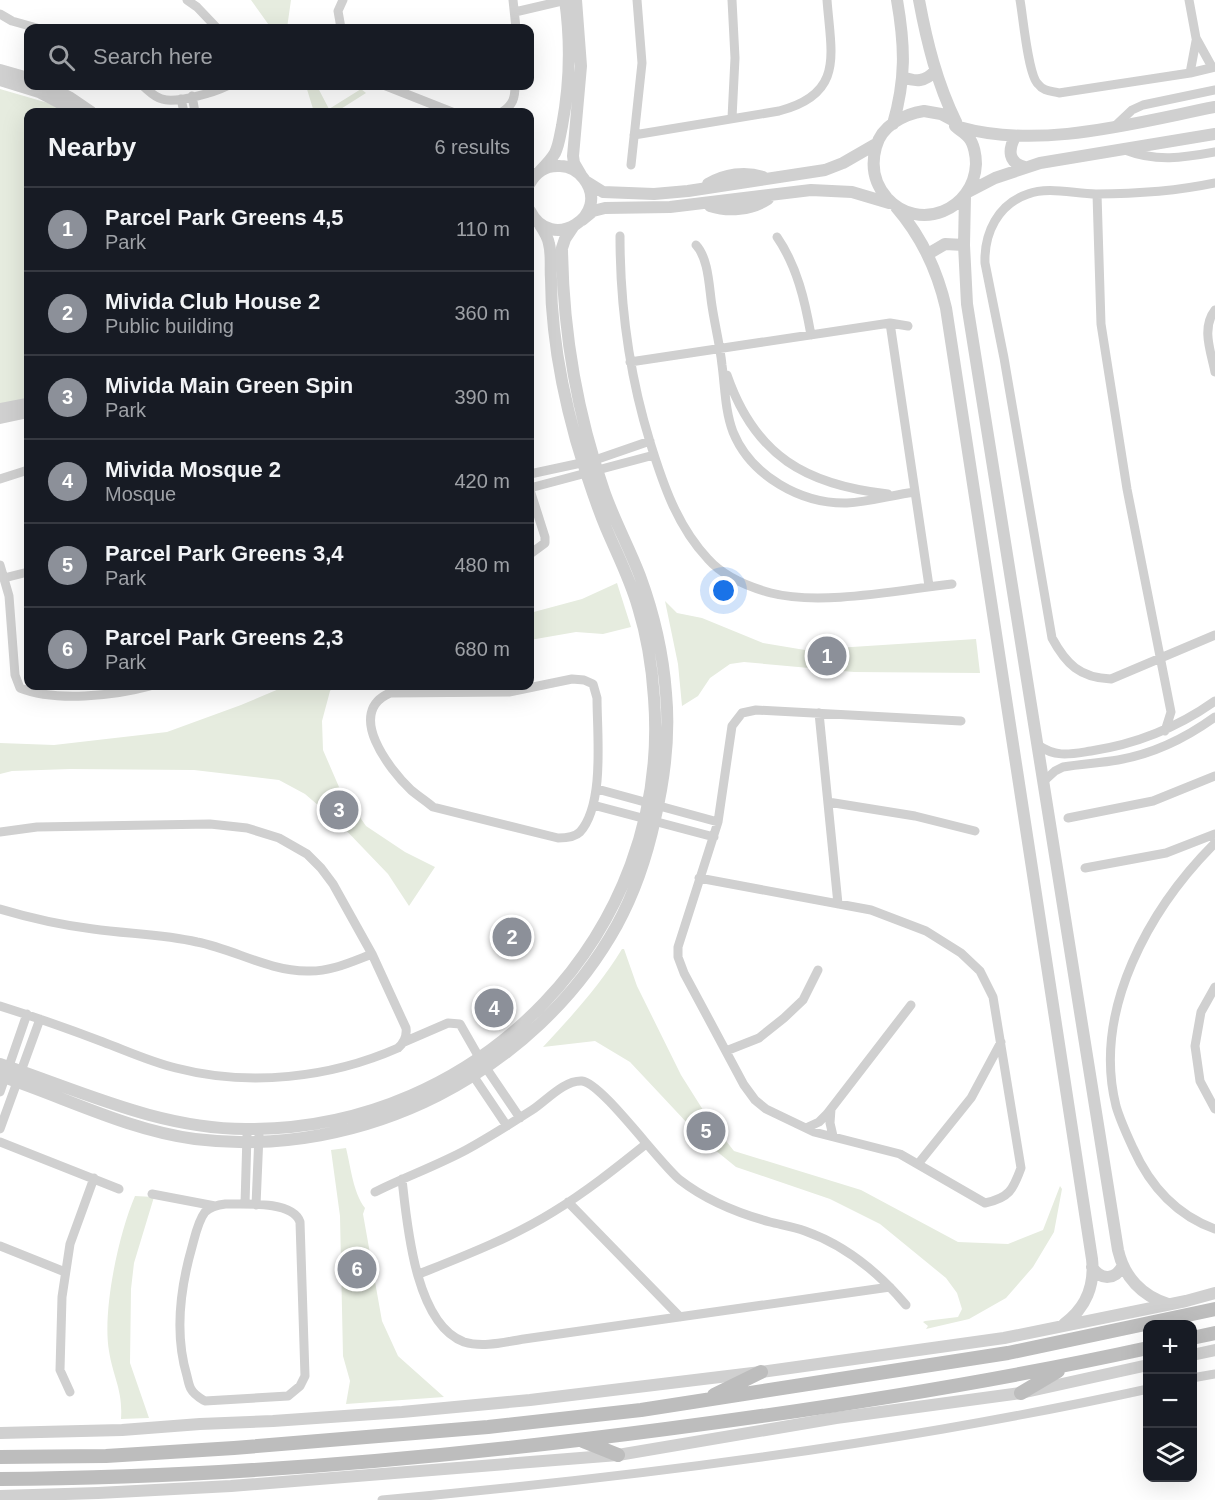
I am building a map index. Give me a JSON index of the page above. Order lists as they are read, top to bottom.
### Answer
{
  "page": {
    "search": "Search here",
    "heading": ["Nearby", "6 results"],
    "list": [
      {
        "mark": "1",
        "name": "Parcel Park Greens 4,5",
        "note": "Park",
        "value": "110 m"
      },
      {
        "mark": "2",
        "name": "Mivida Club House 2",
        "note": "Public building",
        "value": "360 m"
      },
      {
        "mark": "3",
        "name": "Mivida Main Green Spin",
        "note": "Park",
        "value": "390 m"
      },
      {
        "mark": "4",
        "name": "Mivida Mosque 2",
        "note": "Mosque",
        "value": "420 m"
      },
      {
        "mark": "5",
        "name": "Parcel Park Greens 3,4",
        "note": "Park",
        "value": "480 m"
      },
      {
        "mark": "6",
        "name": "Parcel Park Greens 2,3",
        "note": "Park",
        "value": "680 m"
      }
    ],
    "pins": [
      "1",
      "3",
      "2",
      "4",
      "5",
      "6"
    ],
    "map_buttons": ["+", "−"]
  }
}
